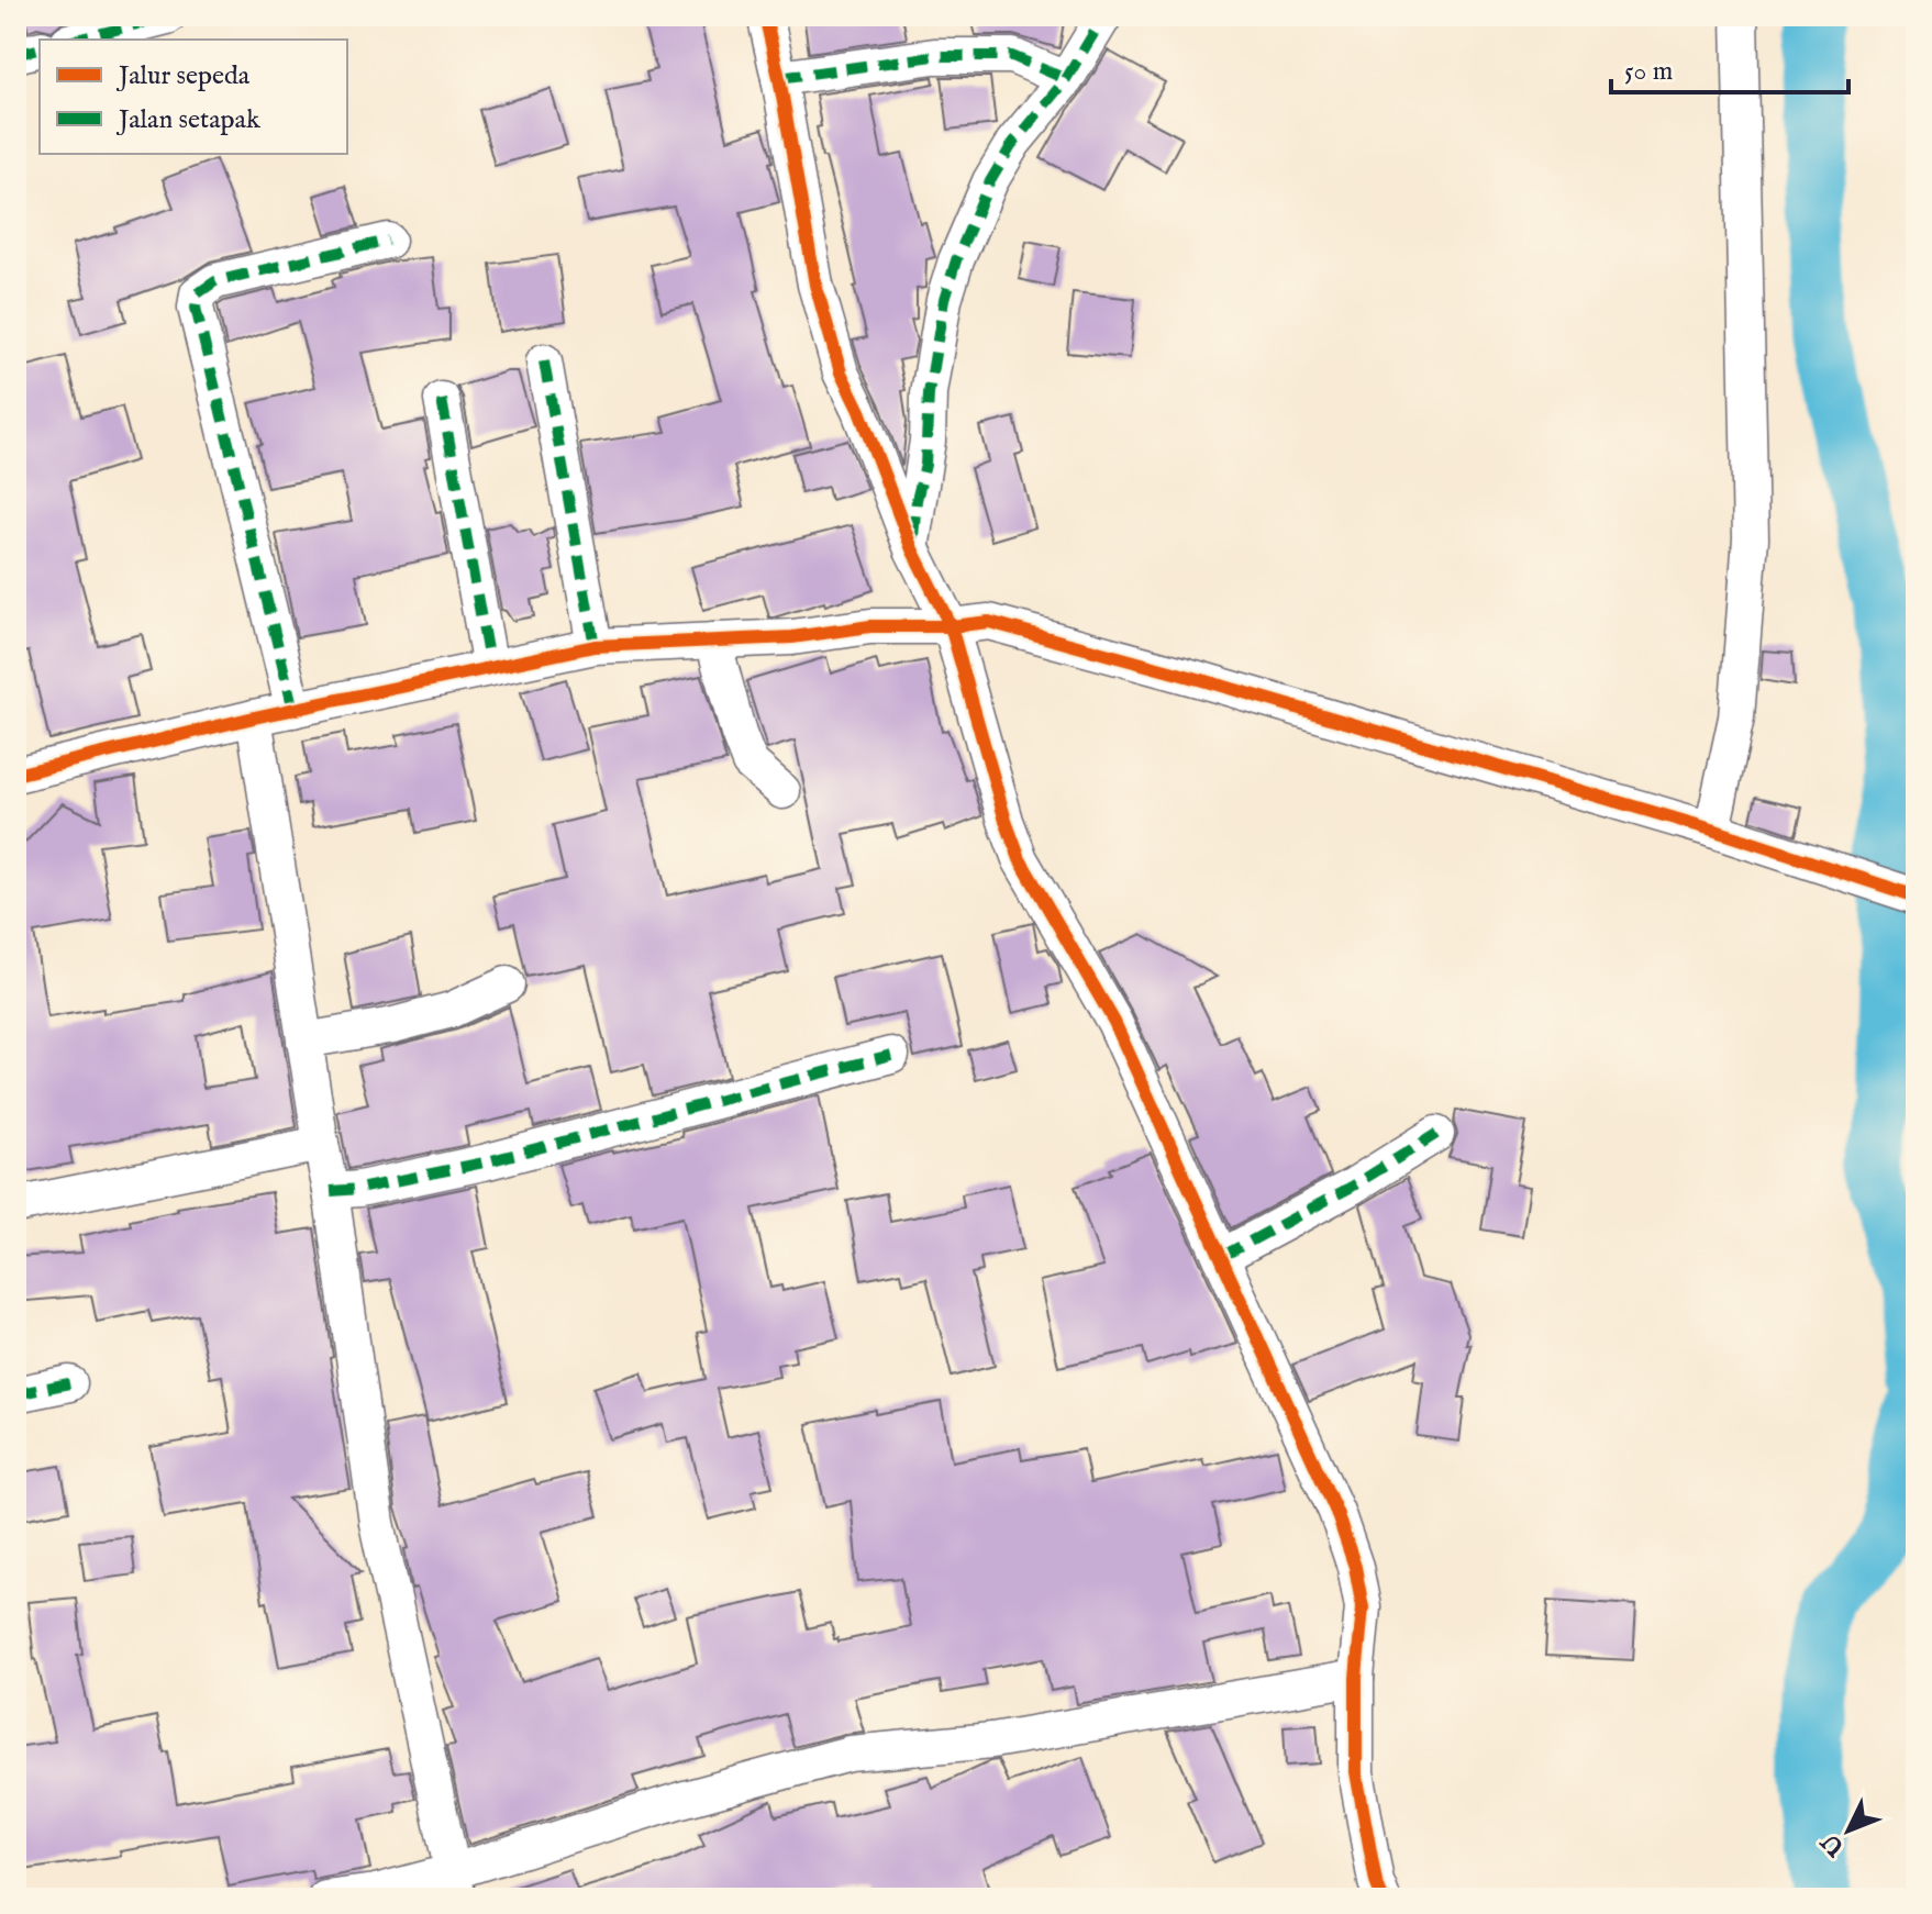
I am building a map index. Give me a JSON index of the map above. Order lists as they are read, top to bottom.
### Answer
{
  "legend": ["Jalur sepeda", "Jalan setapak"],
  "scale_bar": "50 m",
  "north": "bottom left"
}
